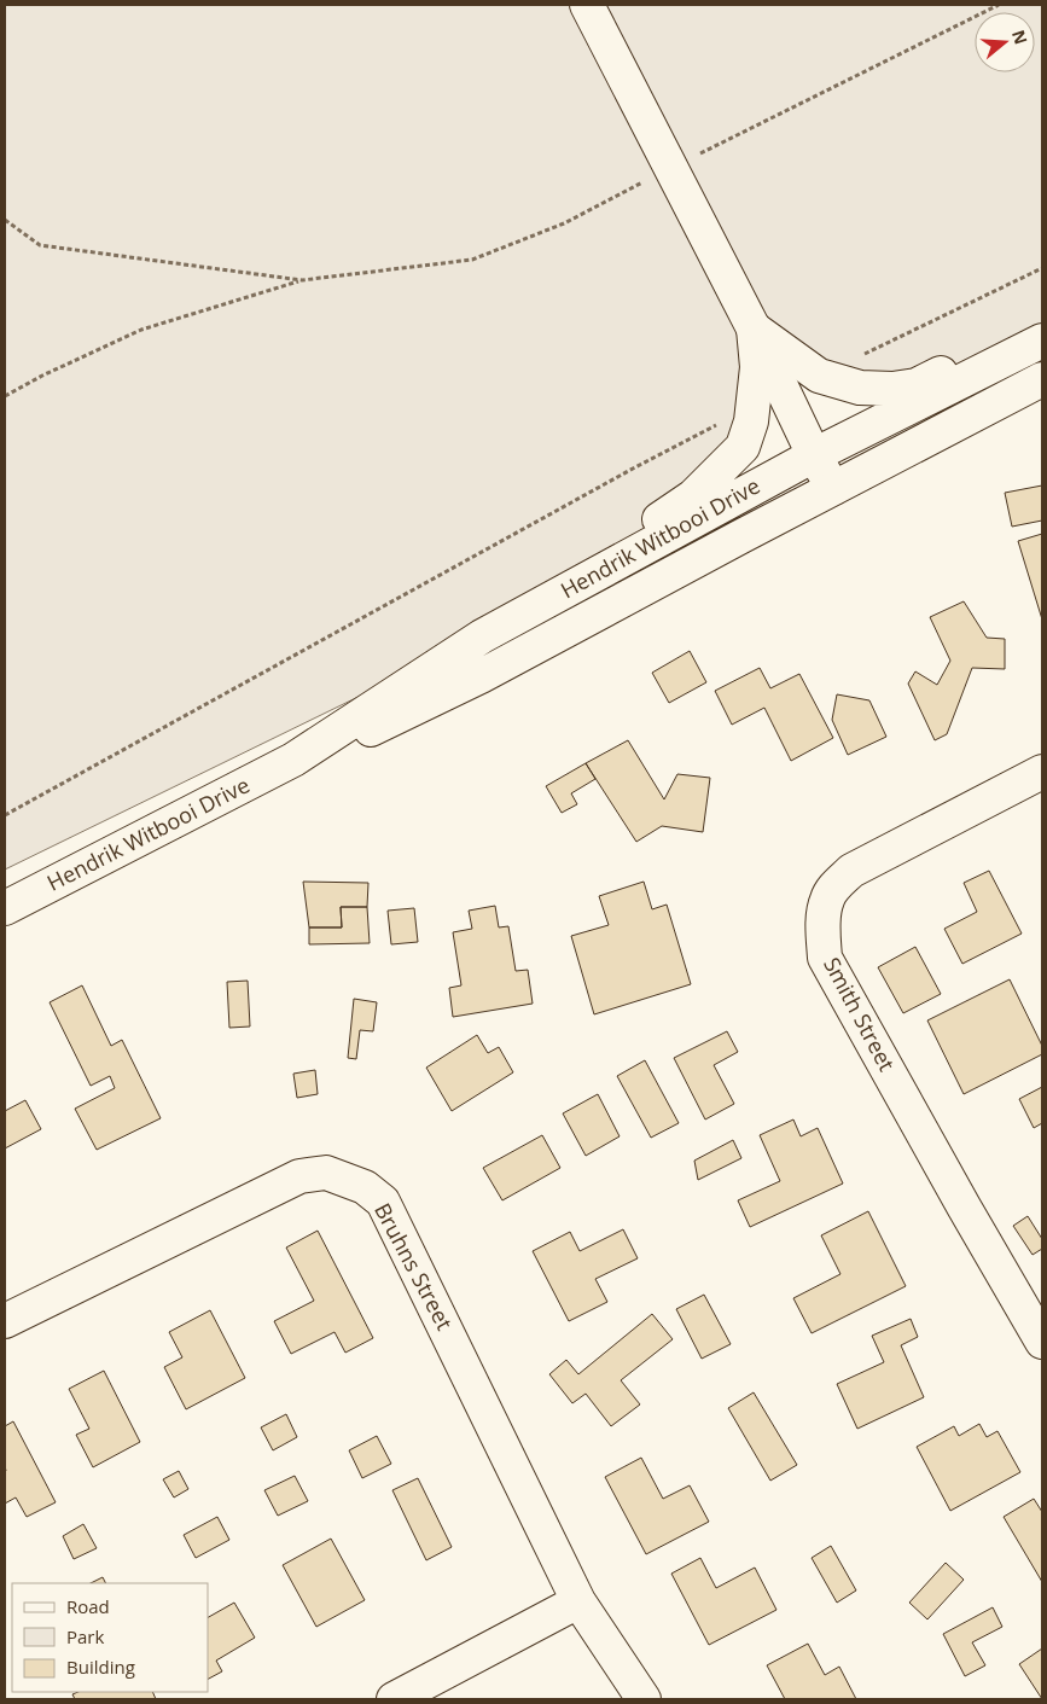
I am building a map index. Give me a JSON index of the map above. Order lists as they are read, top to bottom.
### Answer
{
  "streets": {
    "main road": ["Hendrik Witbooi Drive", "Smith Street", "Bruhns Street"]
  },
  "legend": ["Road", "Park", "Building"],
  "north": "right"
}
